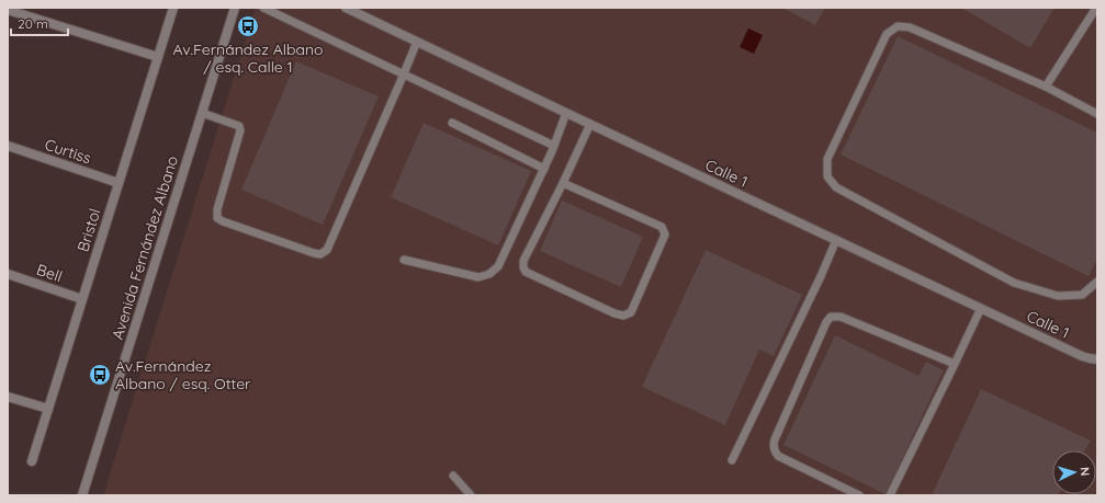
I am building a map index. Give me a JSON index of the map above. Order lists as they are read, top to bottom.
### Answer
{
  "streets": {
    "street": [
      "Curtiss",
      "Calle 1",
      "Bristol",
      "Avenida Fernández Albano",
      "Bell"
    ]
  },
  "crossings": [
    ["Curtiss", "Bristol"],
    ["Bristol", "Bell"]
  ],
  "places": {
    "bus stop": ["Av.Fernández Albano / esq. Calle 1", "Av.Fernández Albano / esq. Otter"]
  },
  "scale_bar": "20 m",
  "north": "right"
}
